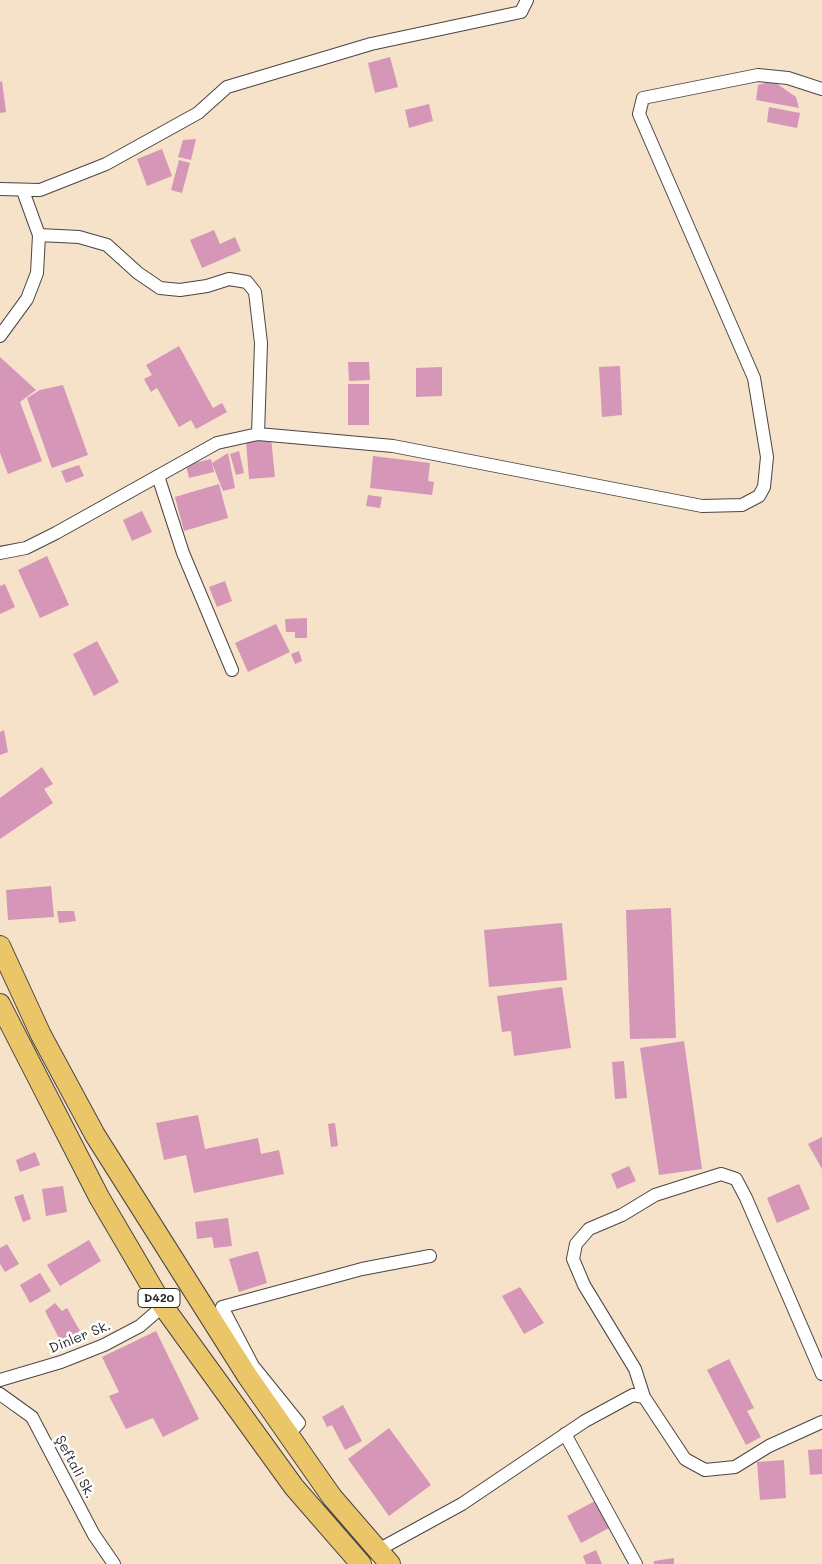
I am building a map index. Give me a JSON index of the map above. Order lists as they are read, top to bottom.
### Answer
{
  "streets": {
    "highway": ["D420"],
    "street": ["Dinler Sk.", "Şeftali Sk."]
  },
  "crossings": [
    ["D420", "Dinler Sk."]
  ]
}
